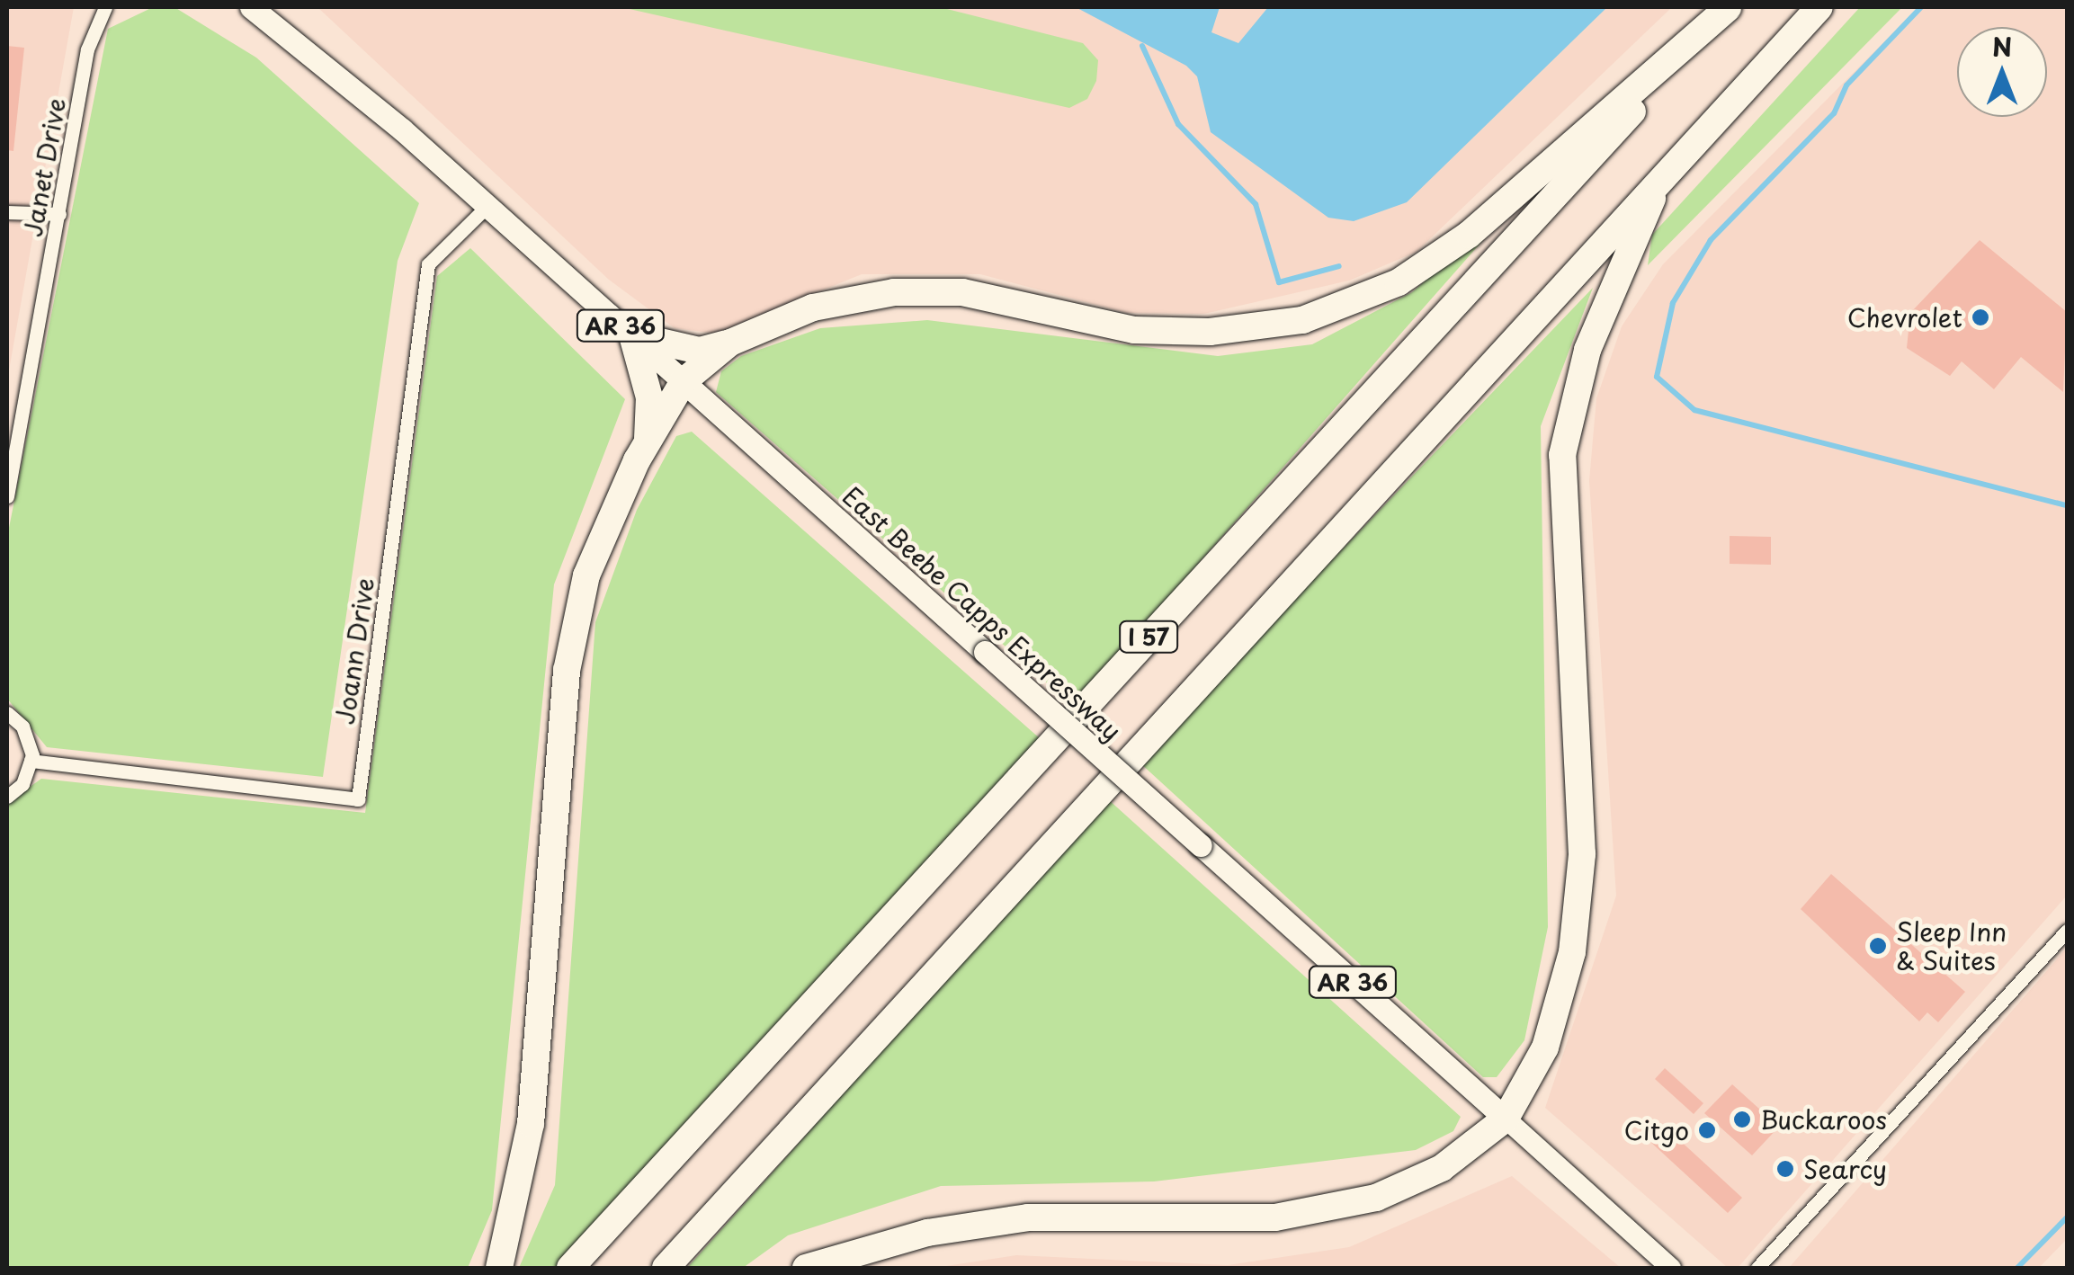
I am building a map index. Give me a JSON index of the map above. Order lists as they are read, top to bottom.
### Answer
{
  "streets": {
    "highway": ["I 57"],
    "main road": ["AR 36", "East Beebe Capps Expressway"],
    "street": ["Janet Drive", "Joann Drive"]
  },
  "crossings": [
    ["East Beebe Capps Expressway", "Joann Drive"]
  ],
  "places": [
    "Chevrolet",
    "Sleep Inn & Suites",
    "Buckaroos",
    "Citgo",
    "Searcy"
  ],
  "north": "top"
}
